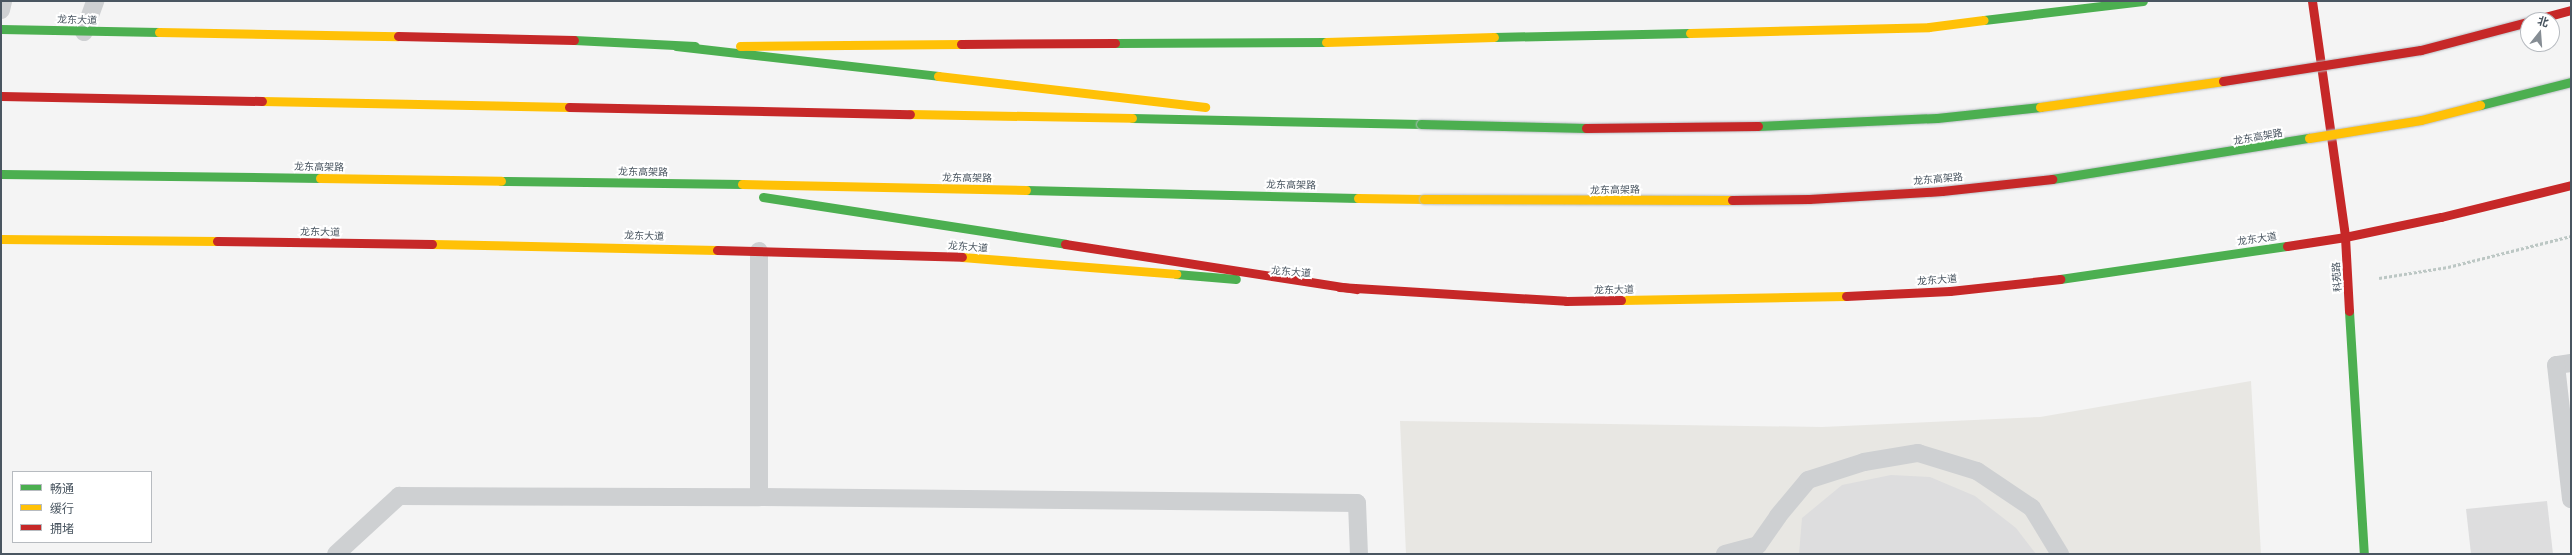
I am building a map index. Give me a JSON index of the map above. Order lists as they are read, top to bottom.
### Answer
{
  "streets": {
    "main road": ["龙东大道", "龙东高架路", "科苑路"]
  },
  "crossings": [
    ["龙东大道", "科苑路"]
  ],
  "legend": ["畅通", "缓行", "拥堵"],
  "north": "top"
}
